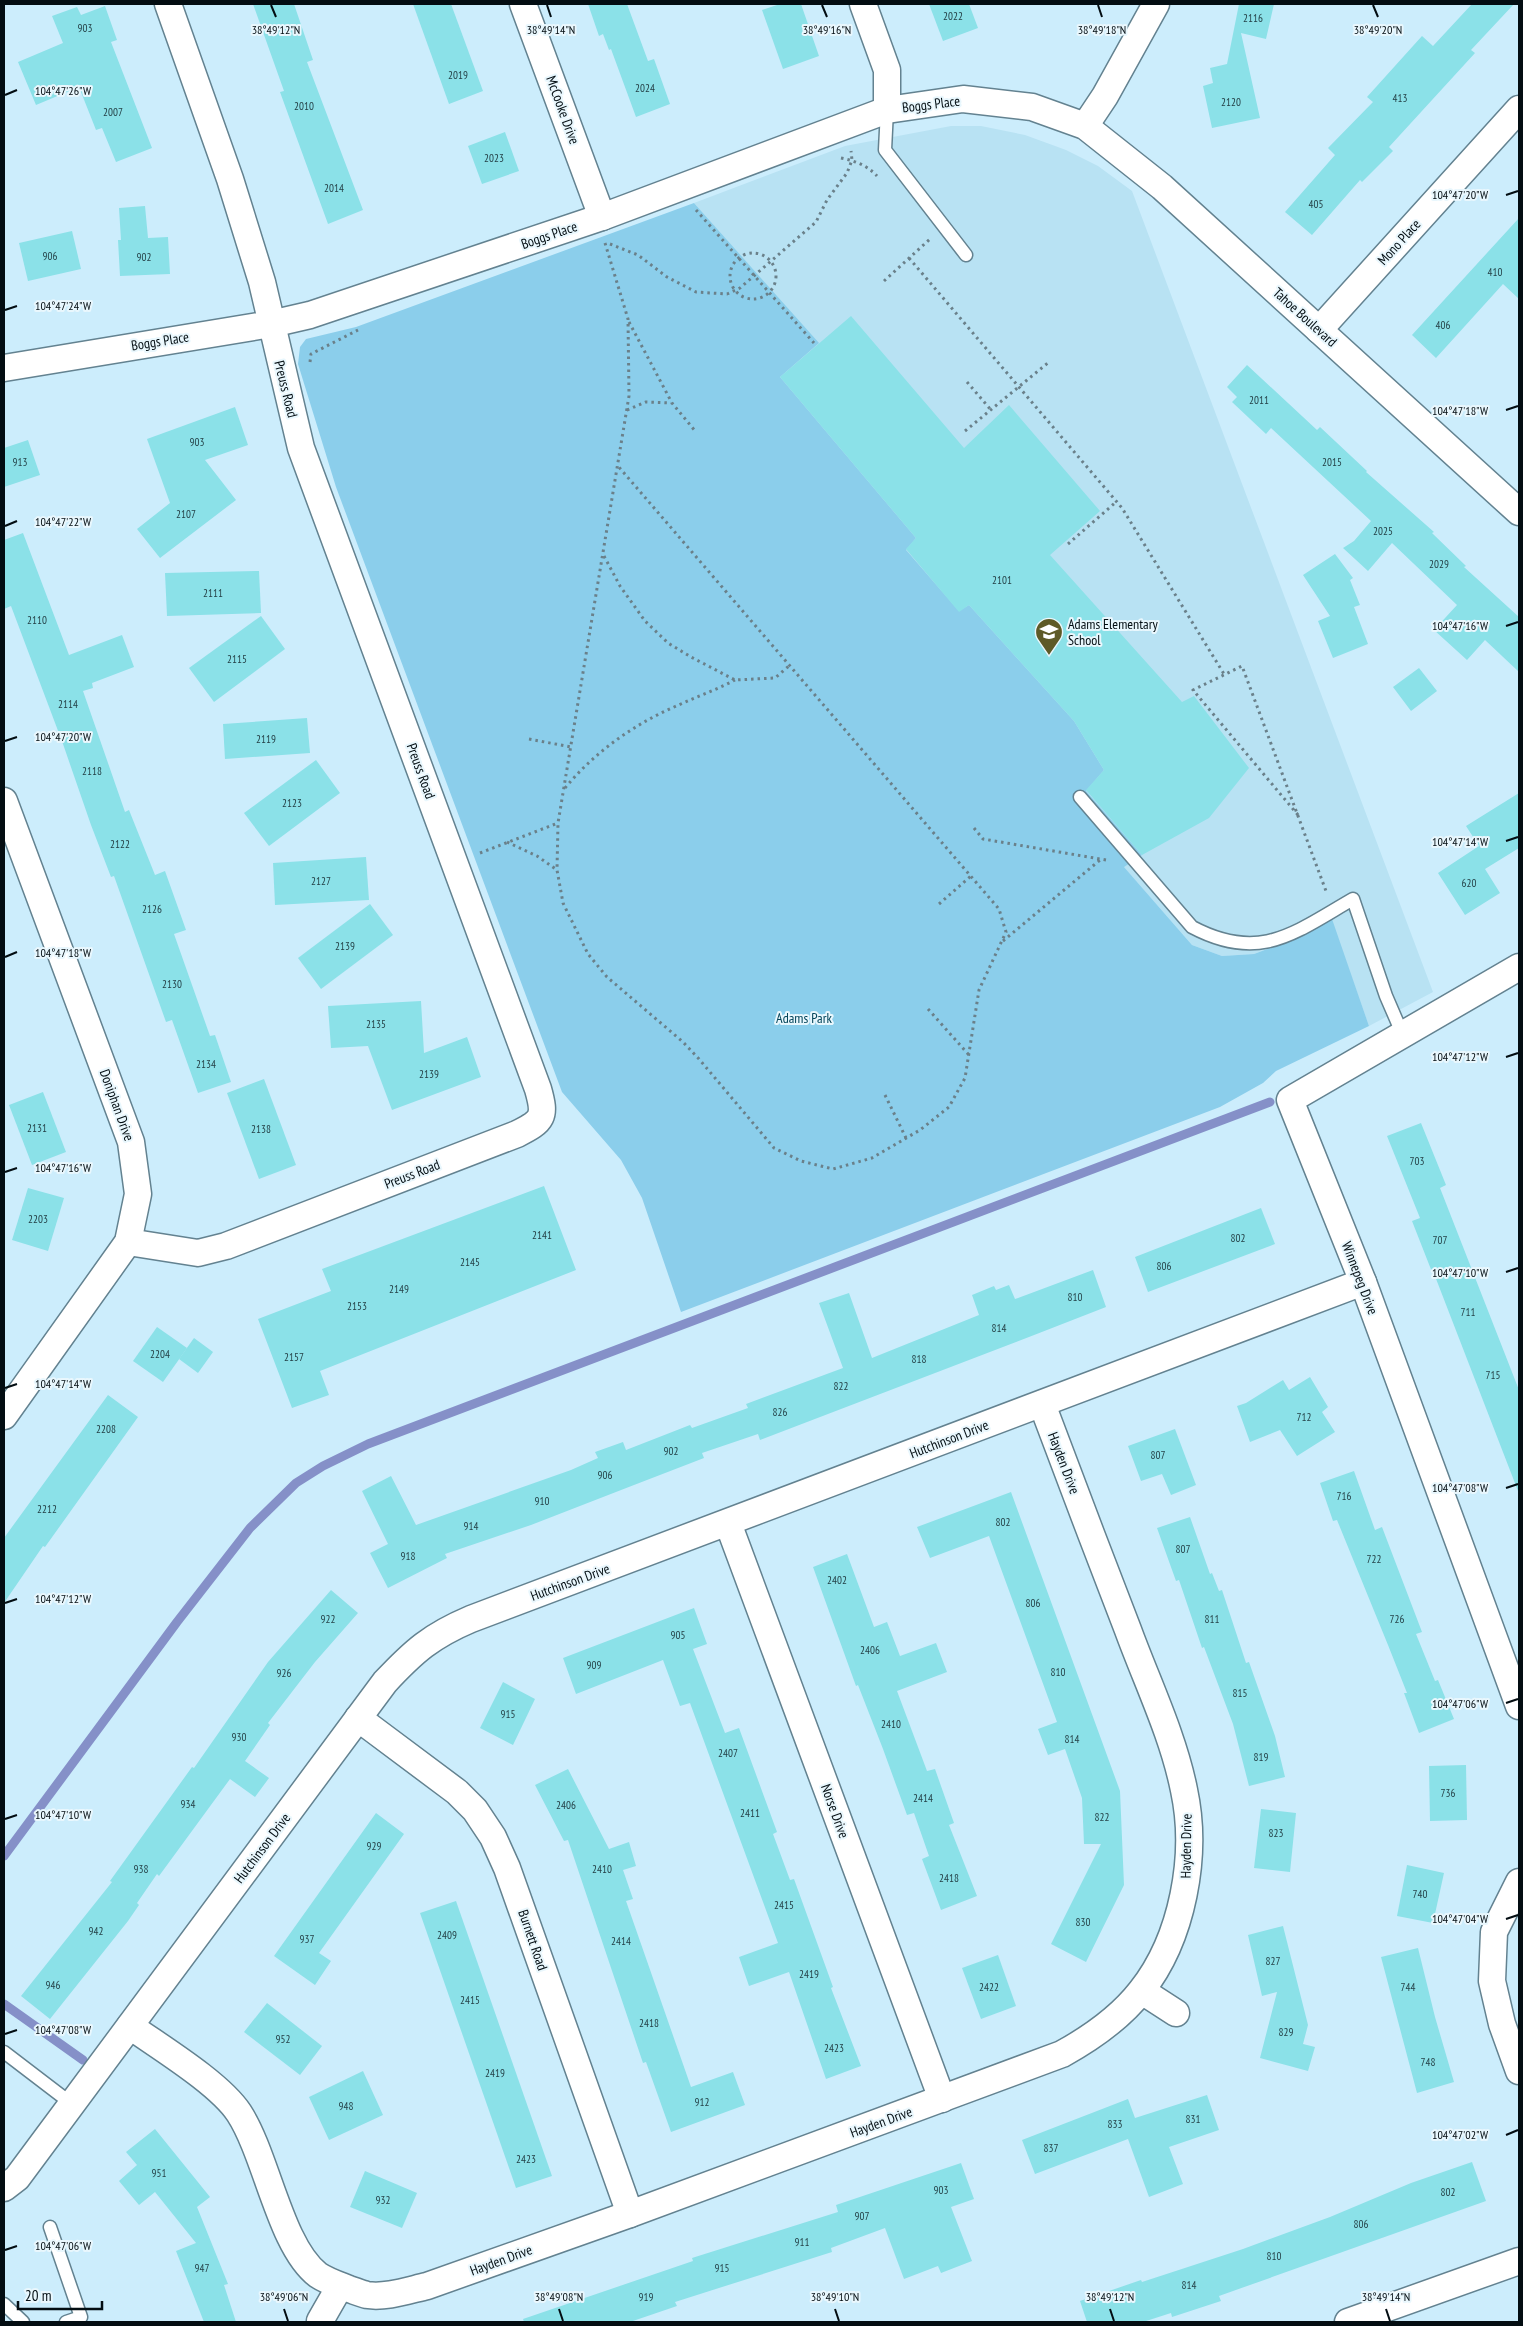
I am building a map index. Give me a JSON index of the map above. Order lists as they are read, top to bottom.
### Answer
{
  "streets": {
    "street": [
      "Boggs Place",
      "McCooke Drive",
      "Mono Place",
      "Tahoe Boulevard",
      "Preuss Road",
      "Doniphan Drive",
      "Winnepeg Drive",
      "Hutchinson Drive",
      "Hayden Drive",
      "Norse Drive",
      "Burnett Road"
    ]
  },
  "crossings": [
    ["Boggs Place", "McCooke Drive"],
    ["Boggs Place", "Tahoe Boulevard"],
    ["Boggs Place", "Preuss Road"],
    ["Mono Place", "Tahoe Boulevard"],
    ["Preuss Road", "Doniphan Drive"],
    ["Winnepeg Drive", "Hutchinson Drive"],
    ["Hutchinson Drive", "Hayden Drive"],
    ["Hutchinson Drive", "Norse Drive"],
    ["Hutchinson Drive", "Burnett Road"],
    ["Hayden Drive", "Norse Drive"],
    ["Hayden Drive", "Burnett Road"]
  ],
  "parks": ["Adams Park"],
  "places": {
    "school or university": ["Adams Elementary School"]
  },
  "house_numbers": [
    "2022",
    "2116",
    "903",
    "2019",
    "2024",
    "413",
    "2120",
    "2010",
    "2007",
    "2023",
    "2014",
    "405",
    "906",
    "902",
    "410",
    "406",
    "2011",
    "903",
    "913",
    "2015",
    "2107",
    "2025",
    "2029",
    "2101",
    "2111",
    "2110",
    "2115",
    "2114",
    "2119",
    "2118",
    "2123",
    "2122",
    "2127",
    "620",
    "2126",
    "2139",
    "2130",
    "2135",
    "2134",
    "2139",
    "2131",
    "2138",
    "703",
    "2203",
    "2141",
    "802",
    "707",
    "2145",
    "806",
    "2149",
    "810",
    "2153",
    "711",
    "814",
    "2204",
    "2157",
    "818",
    "715",
    "822",
    "826",
    "712",
    "2208",
    "902",
    "807",
    "906",
    "716",
    "910",
    "2212",
    "802",
    "914",
    "807",
    "918",
    "722",
    "2402",
    "806",
    "922",
    "811",
    "726",
    "905",
    "2406",
    "909",
    "810",
    "926",
    "815",
    "915",
    "2410",
    "930",
    "814",
    "2407",
    "819",
    "736",
    "2414",
    "934",
    "2406",
    "2411",
    "822",
    "823",
    "929",
    "938",
    "2410",
    "2418",
    "740",
    "2415",
    "830",
    "942",
    "2409",
    "937",
    "2414",
    "827",
    "2419",
    "946",
    "2422",
    "744",
    "2415",
    "2418",
    "829",
    "952",
    "2423",
    "748",
    "2419",
    "912",
    "948",
    "831",
    "833",
    "837",
    "2423",
    "951",
    "903",
    "802",
    "932",
    "907",
    "806",
    "911",
    "810",
    "947",
    "915",
    "814",
    "919"
  ],
  "scale_bar": "20 m",
  "coordinates": [
    "38°49'12\"N",
    "38°49'14\"N",
    "38°49'16\"N",
    "38°49'18\"N",
    "38°49'20\"N",
    "104°47'26\"W",
    "104°47'20\"W",
    "104°47'24\"W",
    "104°47'18\"W",
    "104°47'22\"W",
    "104°47'16\"W",
    "104°47'14\"W",
    "104°47'12\"W",
    "104°47'10\"W",
    "104°47'08\"W",
    "104°47'06\"W",
    "104°47'04\"W",
    "104°47'02\"W",
    "38°49'06\"N",
    "38°49'08\"N",
    "38°49'10\"N"
  ]
}
